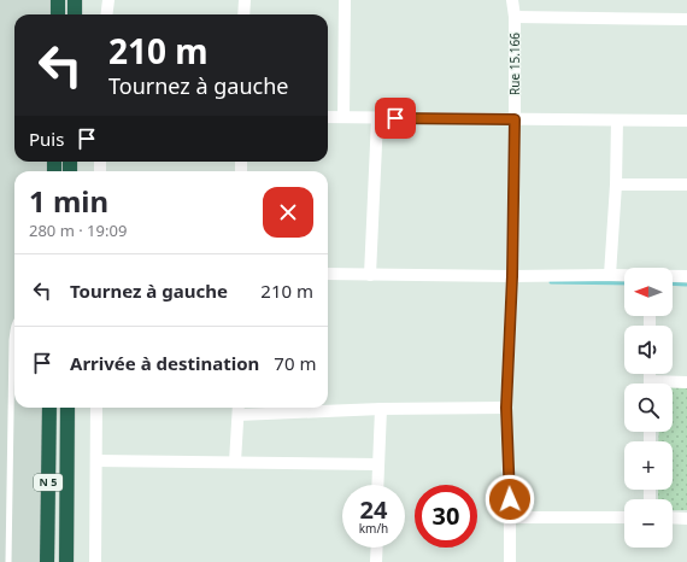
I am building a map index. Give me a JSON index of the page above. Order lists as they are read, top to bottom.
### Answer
{
  "streets": {
    "highway": ["N 5"],
    "street": ["Rue 15.166"]
  },
  "north": "left",
  "page": {
    "turn": ["210 m", "Tournez à gauche"],
    "then": "Puis",
    "heading": ["1 min", "280 m · 19:09"],
    "list": [
      {
        "name": "Tournez à gauche",
        "value": "210 m"
      },
      {
        "name": "Arrivée à destination",
        "value": "70 m"
      }
    ],
    "map_buttons": ["+", "−"],
    "speed": "24 km/h",
    "limit": "30"
  }
}
